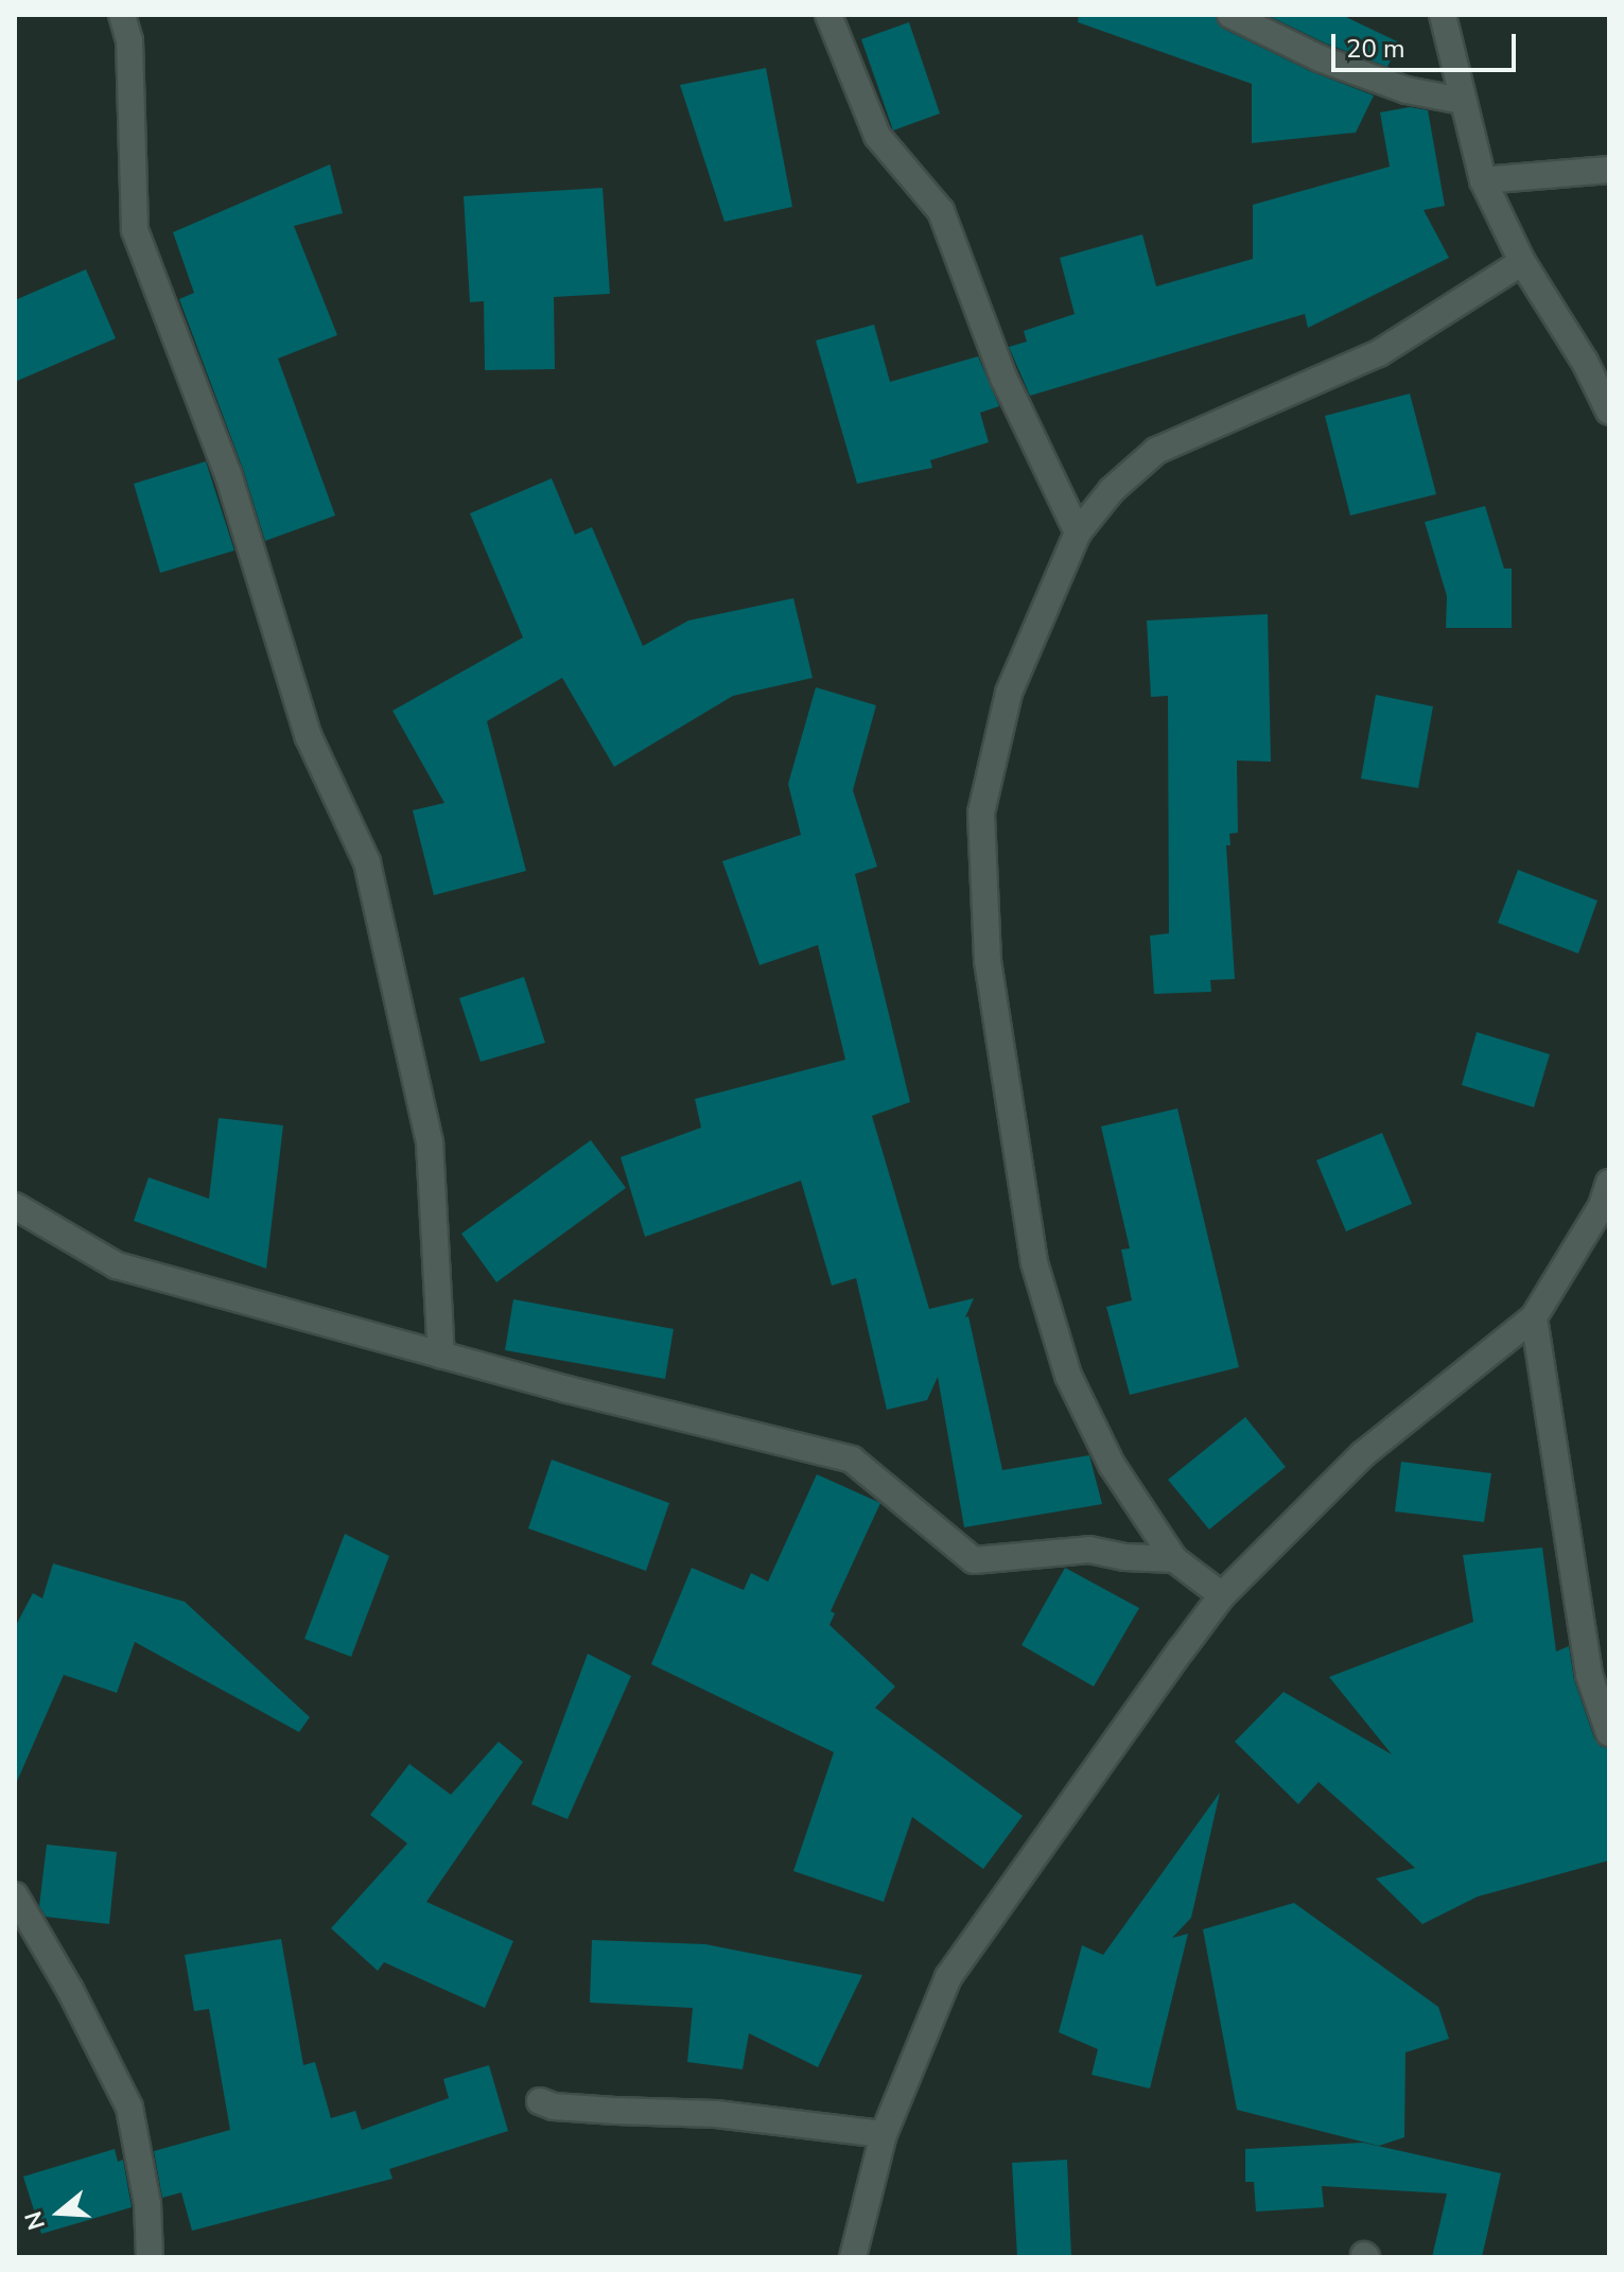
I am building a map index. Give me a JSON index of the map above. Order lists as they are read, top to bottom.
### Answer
{
  "scale_bar": "20 m",
  "north": "left"
}
